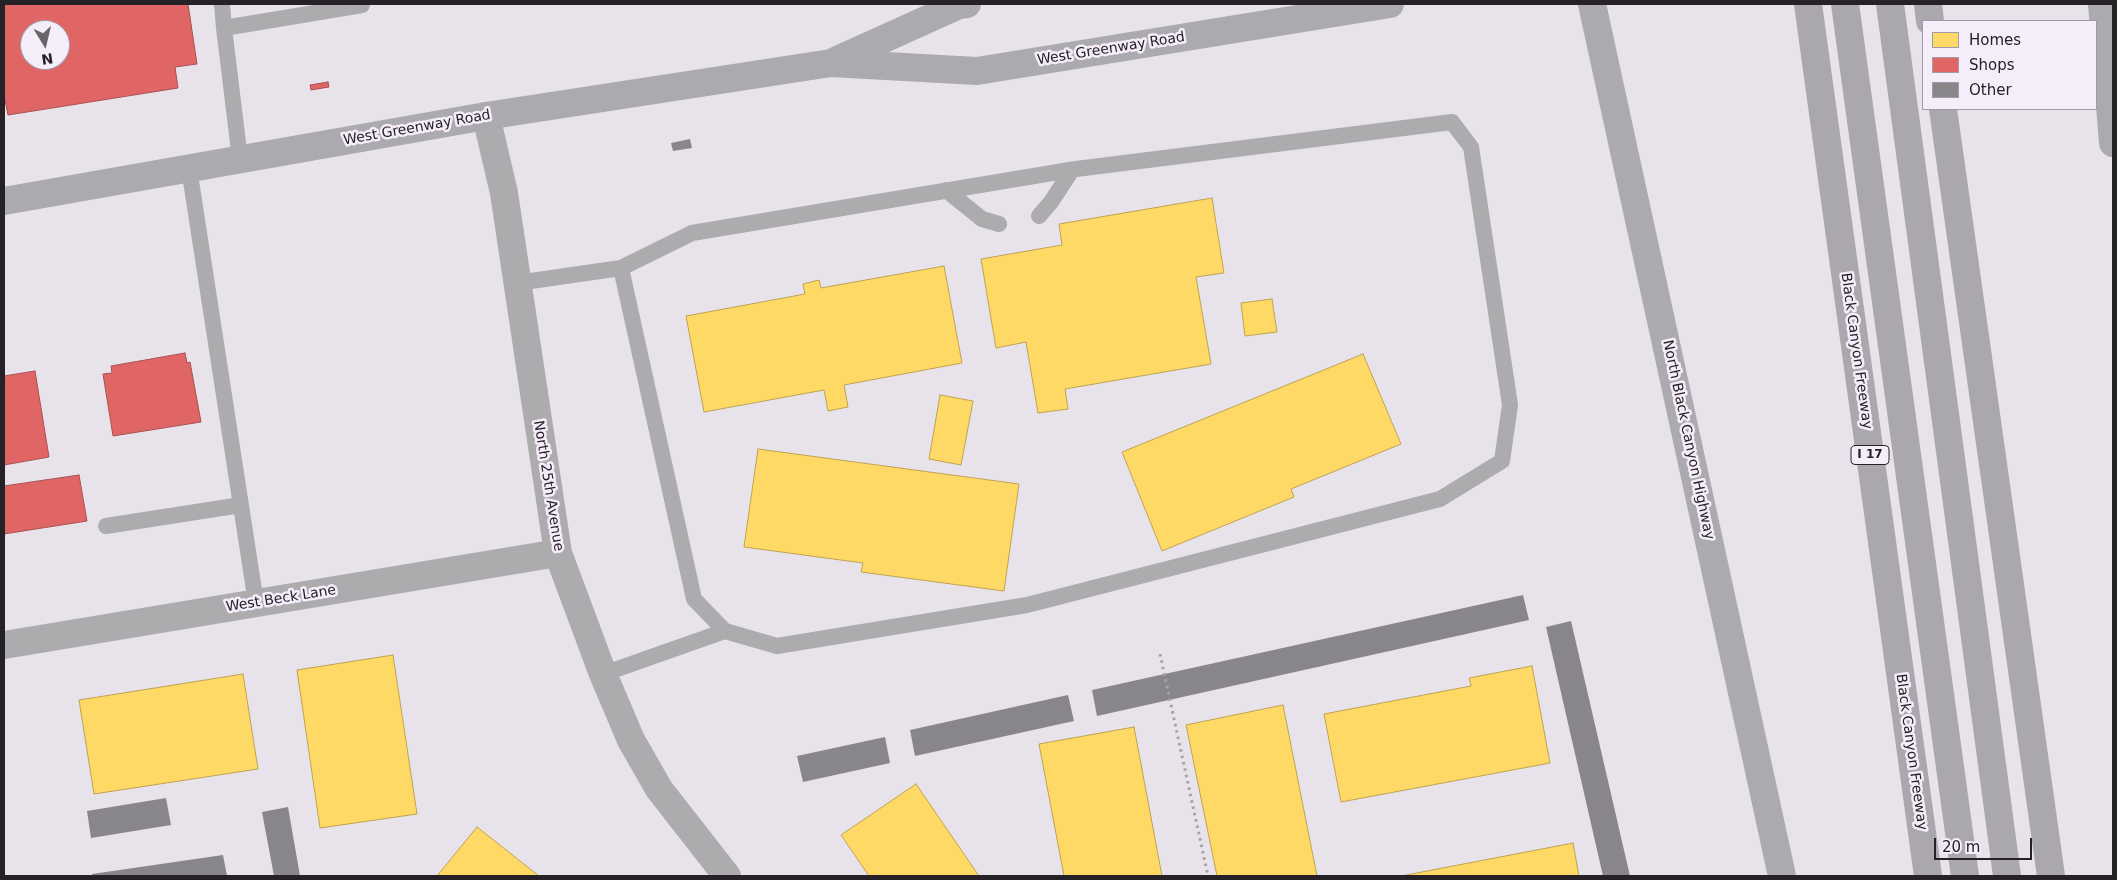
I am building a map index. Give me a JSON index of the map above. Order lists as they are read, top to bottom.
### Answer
{
  "streets": {
    "highway": ["Black Canyon Freeway", "I 17"],
    "main road": ["West Greenway Road", "North Black Canyon Highway"],
    "street": ["North 25th Avenue", "West Beck Lane"]
  },
  "crossings": [
    ["West Greenway Road", "North 25th Avenue"],
    ["North 25th Avenue", "West Beck Lane"]
  ],
  "legend": ["Homes", "Shops", "Other"],
  "scale_bar": "20 m",
  "north": "bottom"
}
